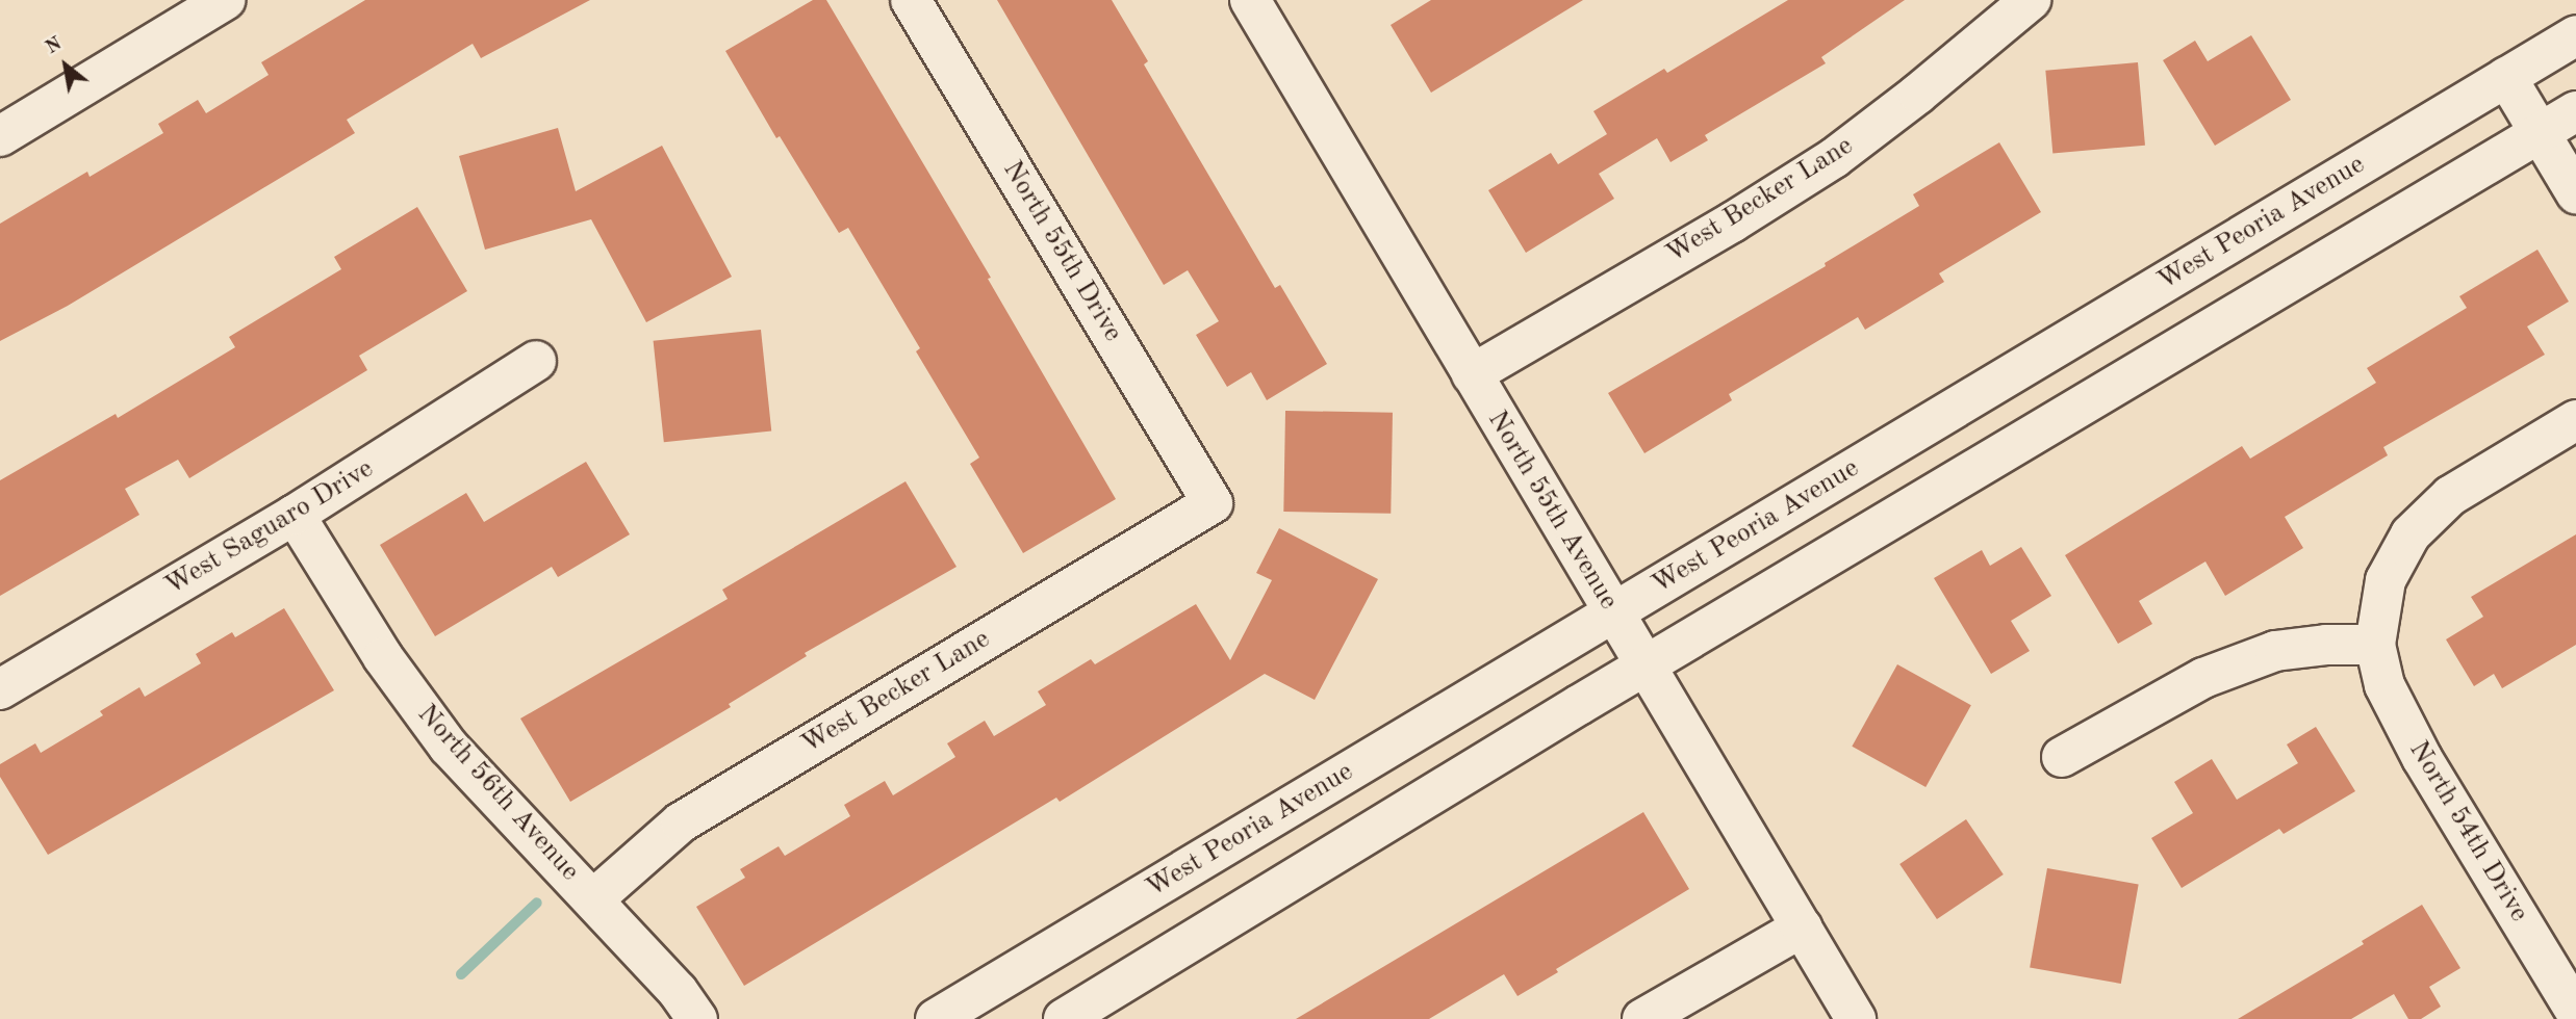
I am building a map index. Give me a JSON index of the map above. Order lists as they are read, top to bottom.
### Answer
{
  "streets": {
    "street": [
      "West Becker Lane",
      "West Peoria Avenue",
      "North 55th Drive",
      "North 55th Avenue",
      "West Saguaro Drive",
      "North 56th Avenue",
      "North 54th Drive"
    ]
  },
  "crossings": [
    ["West Becker Lane", "North 55th Drive"],
    ["West Becker Lane", "North 55th Avenue"],
    ["West Becker Lane", "North 56th Avenue"],
    ["West Peoria Avenue", "North 55th Avenue"],
    ["West Saguaro Drive", "North 56th Avenue"]
  ],
  "north": "top left"
}
